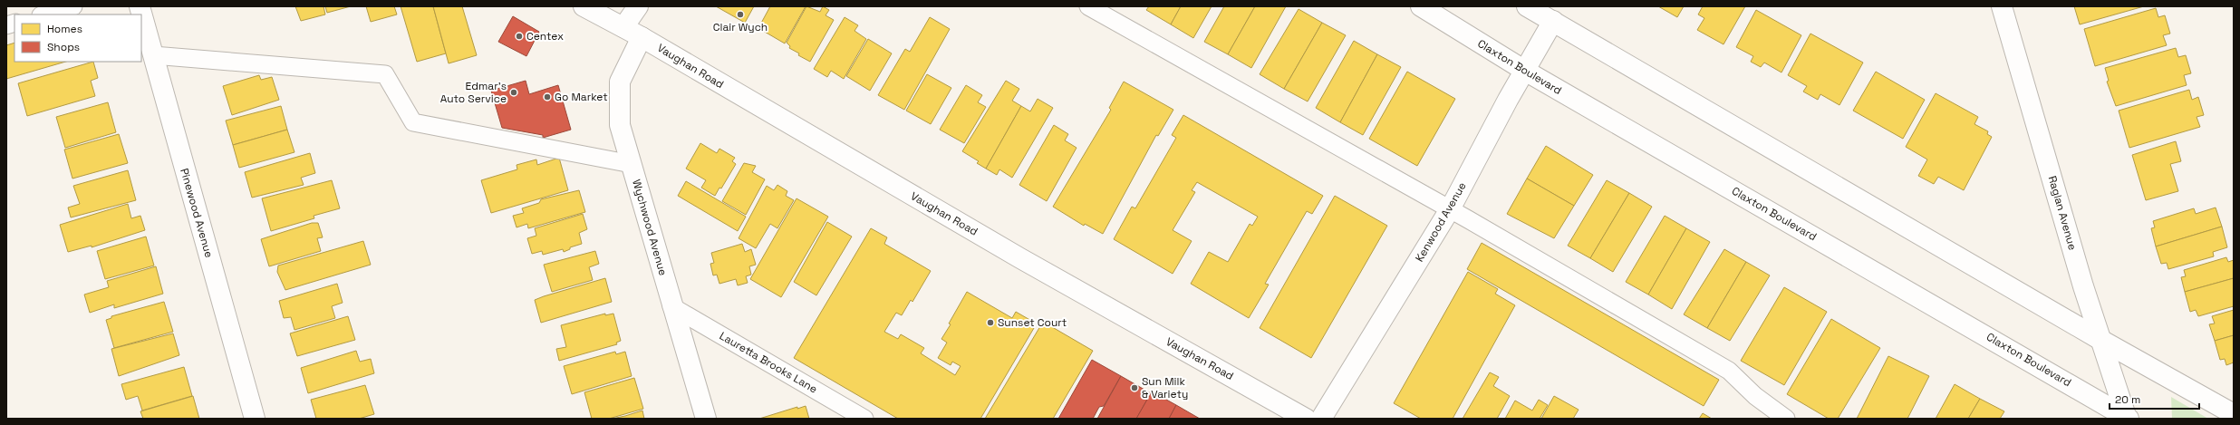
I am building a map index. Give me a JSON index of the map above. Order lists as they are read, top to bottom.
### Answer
{
  "streets": {
    "street": [
      "Vaughan Road",
      "Claxton Boulevard",
      "Pinewood Avenue",
      "Raglan Avenue",
      "Kenwood Avenue",
      "Wychwood Avenue"
    ],
    "lane": ["Lauretta Brooks Lane"]
  },
  "crossings": [
    ["Vaughan Road", "Wychwood Avenue"],
    ["Claxton Boulevard", "Raglan Avenue"],
    ["Claxton Boulevard", "Kenwood Avenue"],
    ["Wychwood Avenue", "Lauretta Brooks Lane"]
  ],
  "places": [
    "Clair Wych",
    "Centex",
    "Edmar's Auto Service",
    "Go Market",
    "Sunset Court",
    "Sun Milk & Variety"
  ],
  "legend": ["Homes", "Shops"],
  "scale_bar": "20 m"
}
